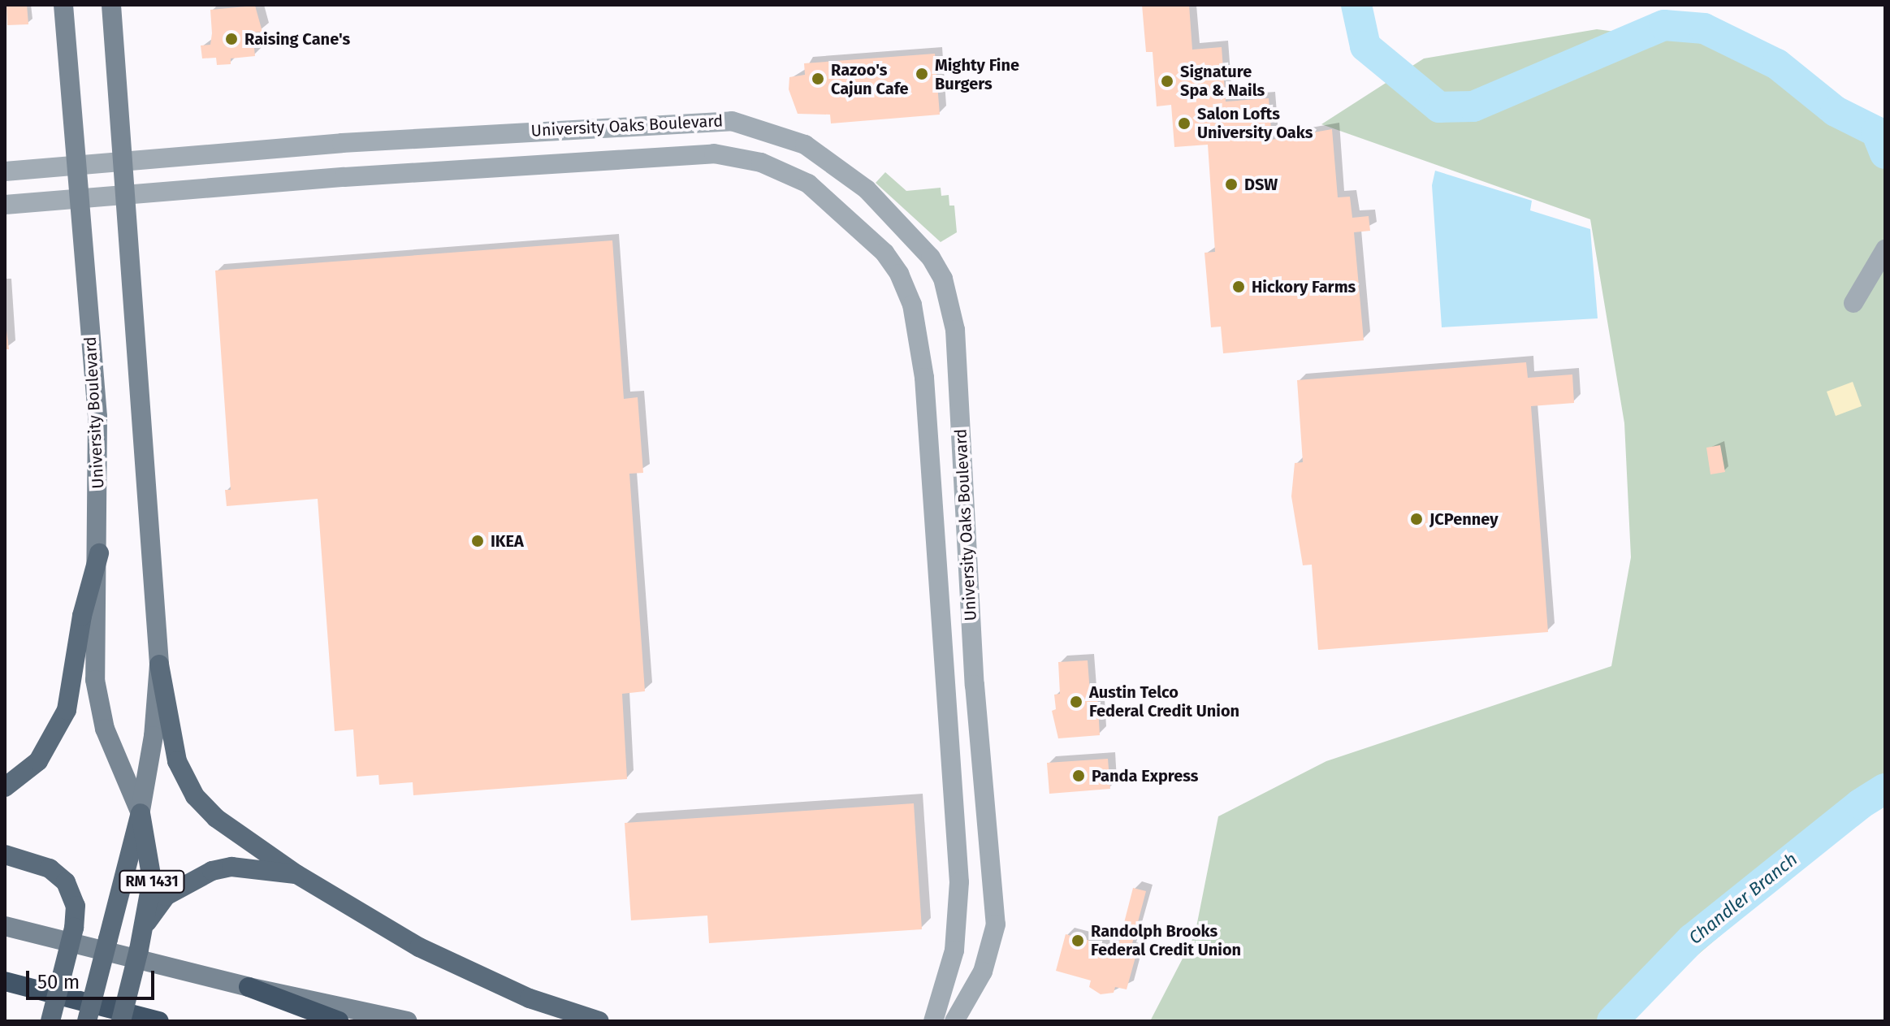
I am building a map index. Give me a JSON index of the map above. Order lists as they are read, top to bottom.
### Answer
{
  "streets": {
    "main road": ["University Boulevard", "RM 1431"],
    "street": ["University Oaks Boulevard"]
  },
  "crossings": [
    ["University Oaks Boulevard", "University Boulevard"]
  ],
  "water": ["Chandler Branch"],
  "places": [
    "Raising Cane's",
    "Mighty Fine Burgers",
    "Razoo's Cajun Cafe",
    "Signature Spa & Nails",
    "Salon Lofts University Oaks",
    "DSW",
    "Hickory Farms",
    "JCPenney",
    "IKEA",
    "Austin Telco Federal Credit Union",
    "Panda Express",
    "Randolph Brooks Federal Credit Union"
  ],
  "scale_bar": "50 m"
}
